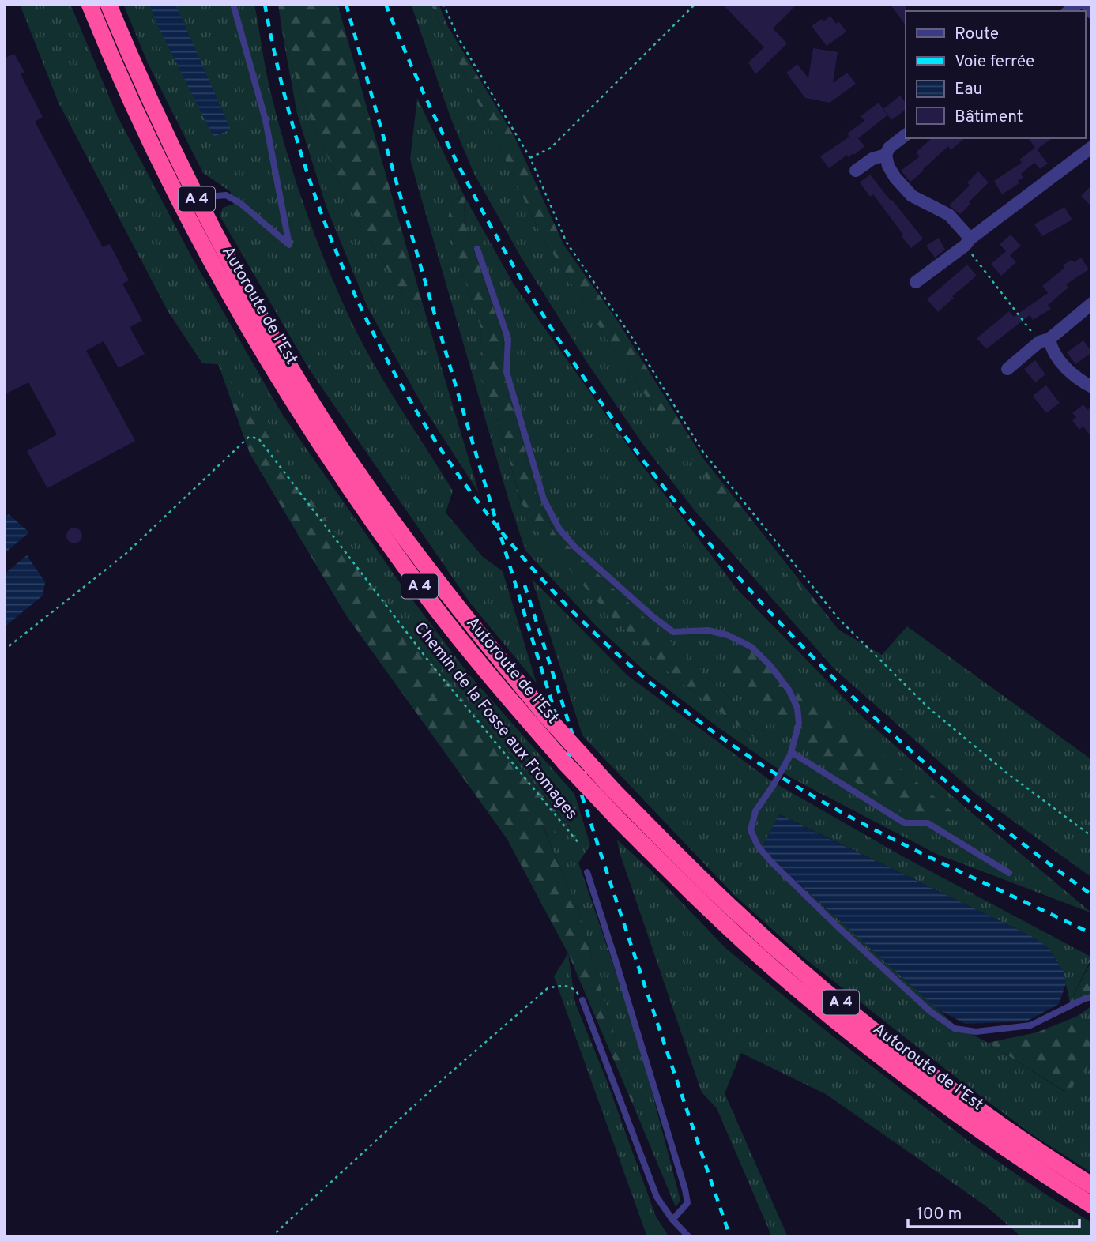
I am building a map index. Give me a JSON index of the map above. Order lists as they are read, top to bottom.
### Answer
{
  "streets": {
    "highway": ["A 4", "Autoroute de l’Est"],
    "path": ["Chemin de la Fosse aux Fromages"]
  },
  "legend": [
    "Route",
    "Voie ferrée",
    "Eau",
    "Bâtiment"
  ],
  "scale_bar": "100 m"
}
